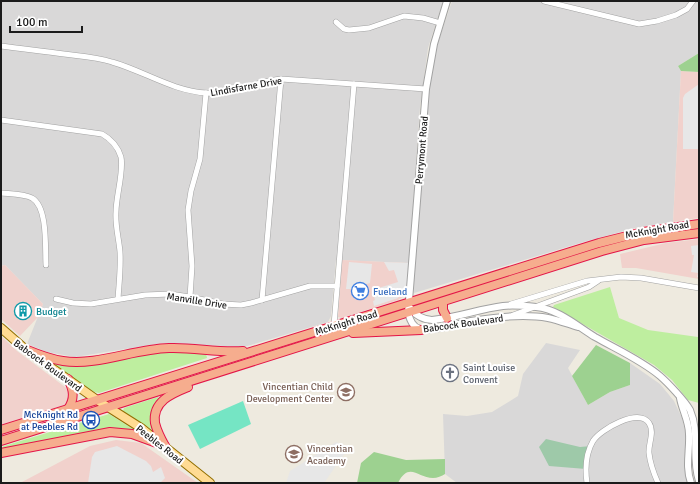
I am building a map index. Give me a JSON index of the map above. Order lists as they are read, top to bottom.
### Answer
{
  "streets": {
    "highway": ["McKnight Road"],
    "main road": ["Babcock Boulevard", "Peebles Road"],
    "street": ["Lindisfarne Drive", "Perrymont Road", "Manville Drive"]
  },
  "crossings": [
    ["Lindisfarne Drive", "Perrymont Road"],
    ["Perrymont Road", "McKnight Road"],
    ["McKnight Road", "Babcock Boulevard"],
    ["McKnight Road", "Peebles Road"],
    ["Babcock Boulevard", "Peebles Road"]
  ],
  "places": {
    "supermarket": ["Fueland"],
    "building": ["Budget"],
    "church": ["Saint Louise Convent"],
    "school or university": ["Vincentian Child Development Center", "Vincentian Academy"],
    "bus stop": ["McKnight Rd at Peebles Rd"]
  },
  "scale_bar": "100 m"
}
